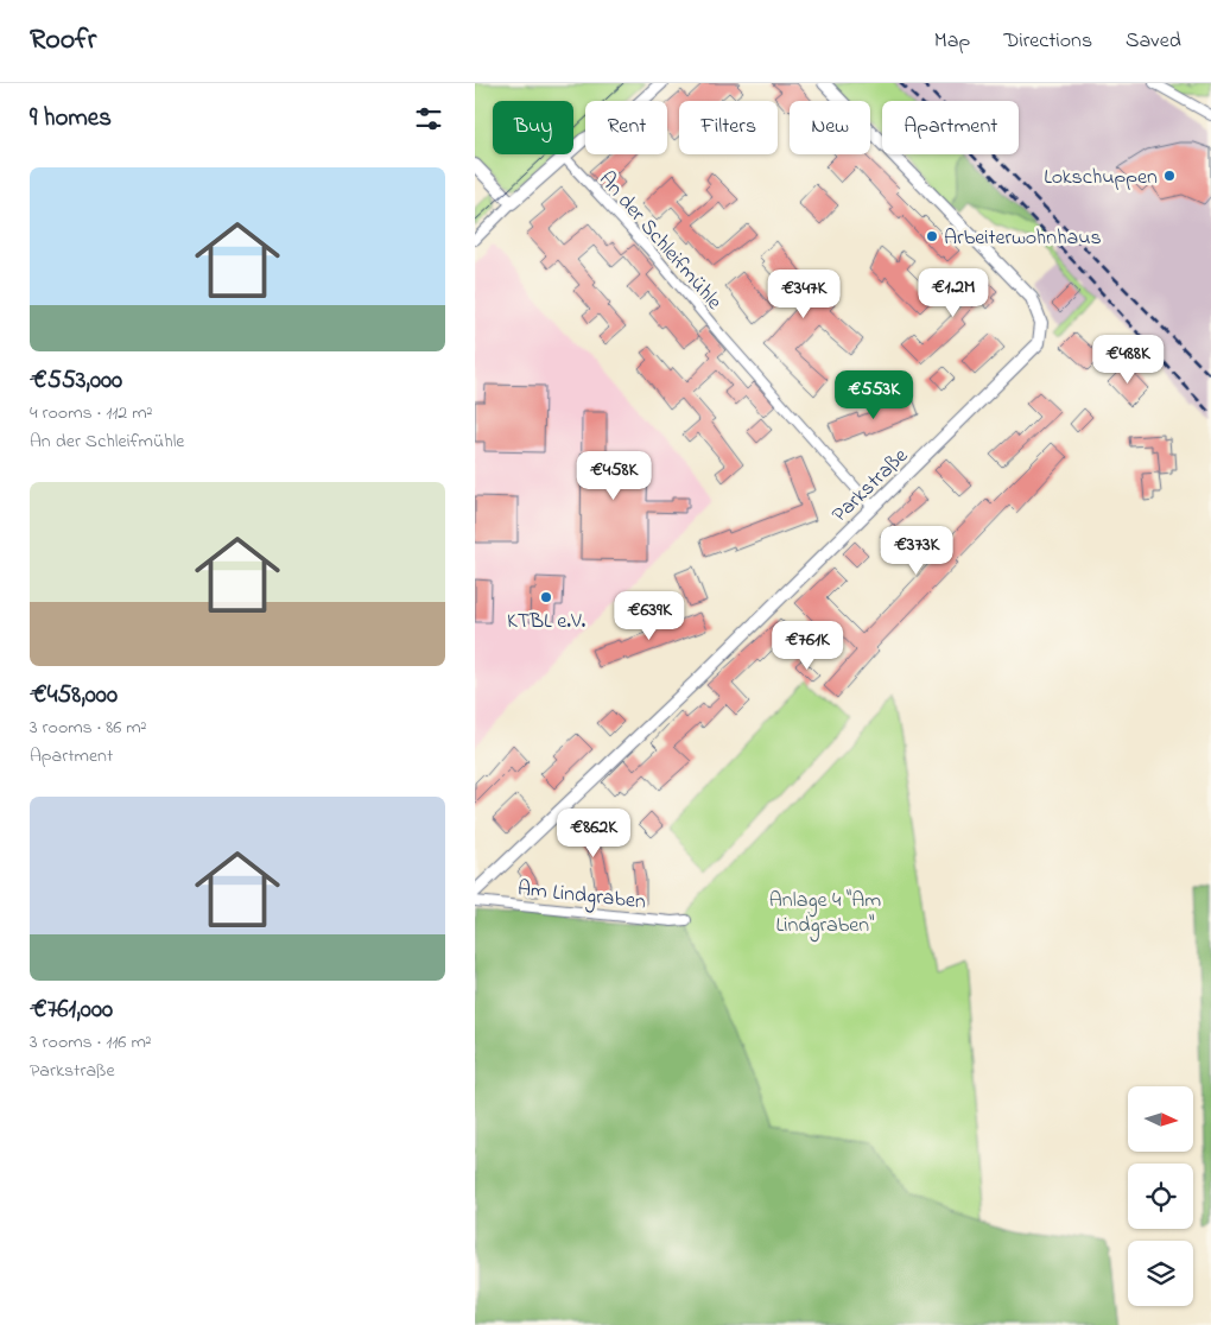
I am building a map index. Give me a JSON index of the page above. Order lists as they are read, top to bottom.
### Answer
{
  "streets": {
    "street": ["An der Schleifmühle", "Parkstraße", "Am Lindgraben"]
  },
  "crossings": [
    ["An der Schleifmühle", "Parkstraße"]
  ],
  "parks": ["Anlage 4 \"Am Lindgraben\""],
  "places": ["Lokschuppen", "Arbeiterwohnhaus", "KTBL e.V."],
  "north": "right",
  "page": {
    "header": "Roofr",
    "nav": ["Map", "Directions", "Saved"],
    "heading": "9 homes",
    "chip": [
      "Buy",
      "Rent",
      "Filters",
      "New",
      "Apartment"
    ],
    "list": [
      {
        "name": "€553,000",
        "note": "4 rooms · 112 m² · An der Schleifmühle"
      },
      {
        "name": "€458,000",
        "note": "3 rooms · 86 m² · Apartment"
      },
      {
        "name": "€761,000",
        "note": "3 rooms · 116 m² · Parkstraße"
      }
    ],
    "price": [
      "€1.2M",
      "€347K",
      "€488K",
      "€553K",
      "€458K",
      "€373K",
      "€639K",
      "€761K",
      "€862K"
    ]
  }
}
